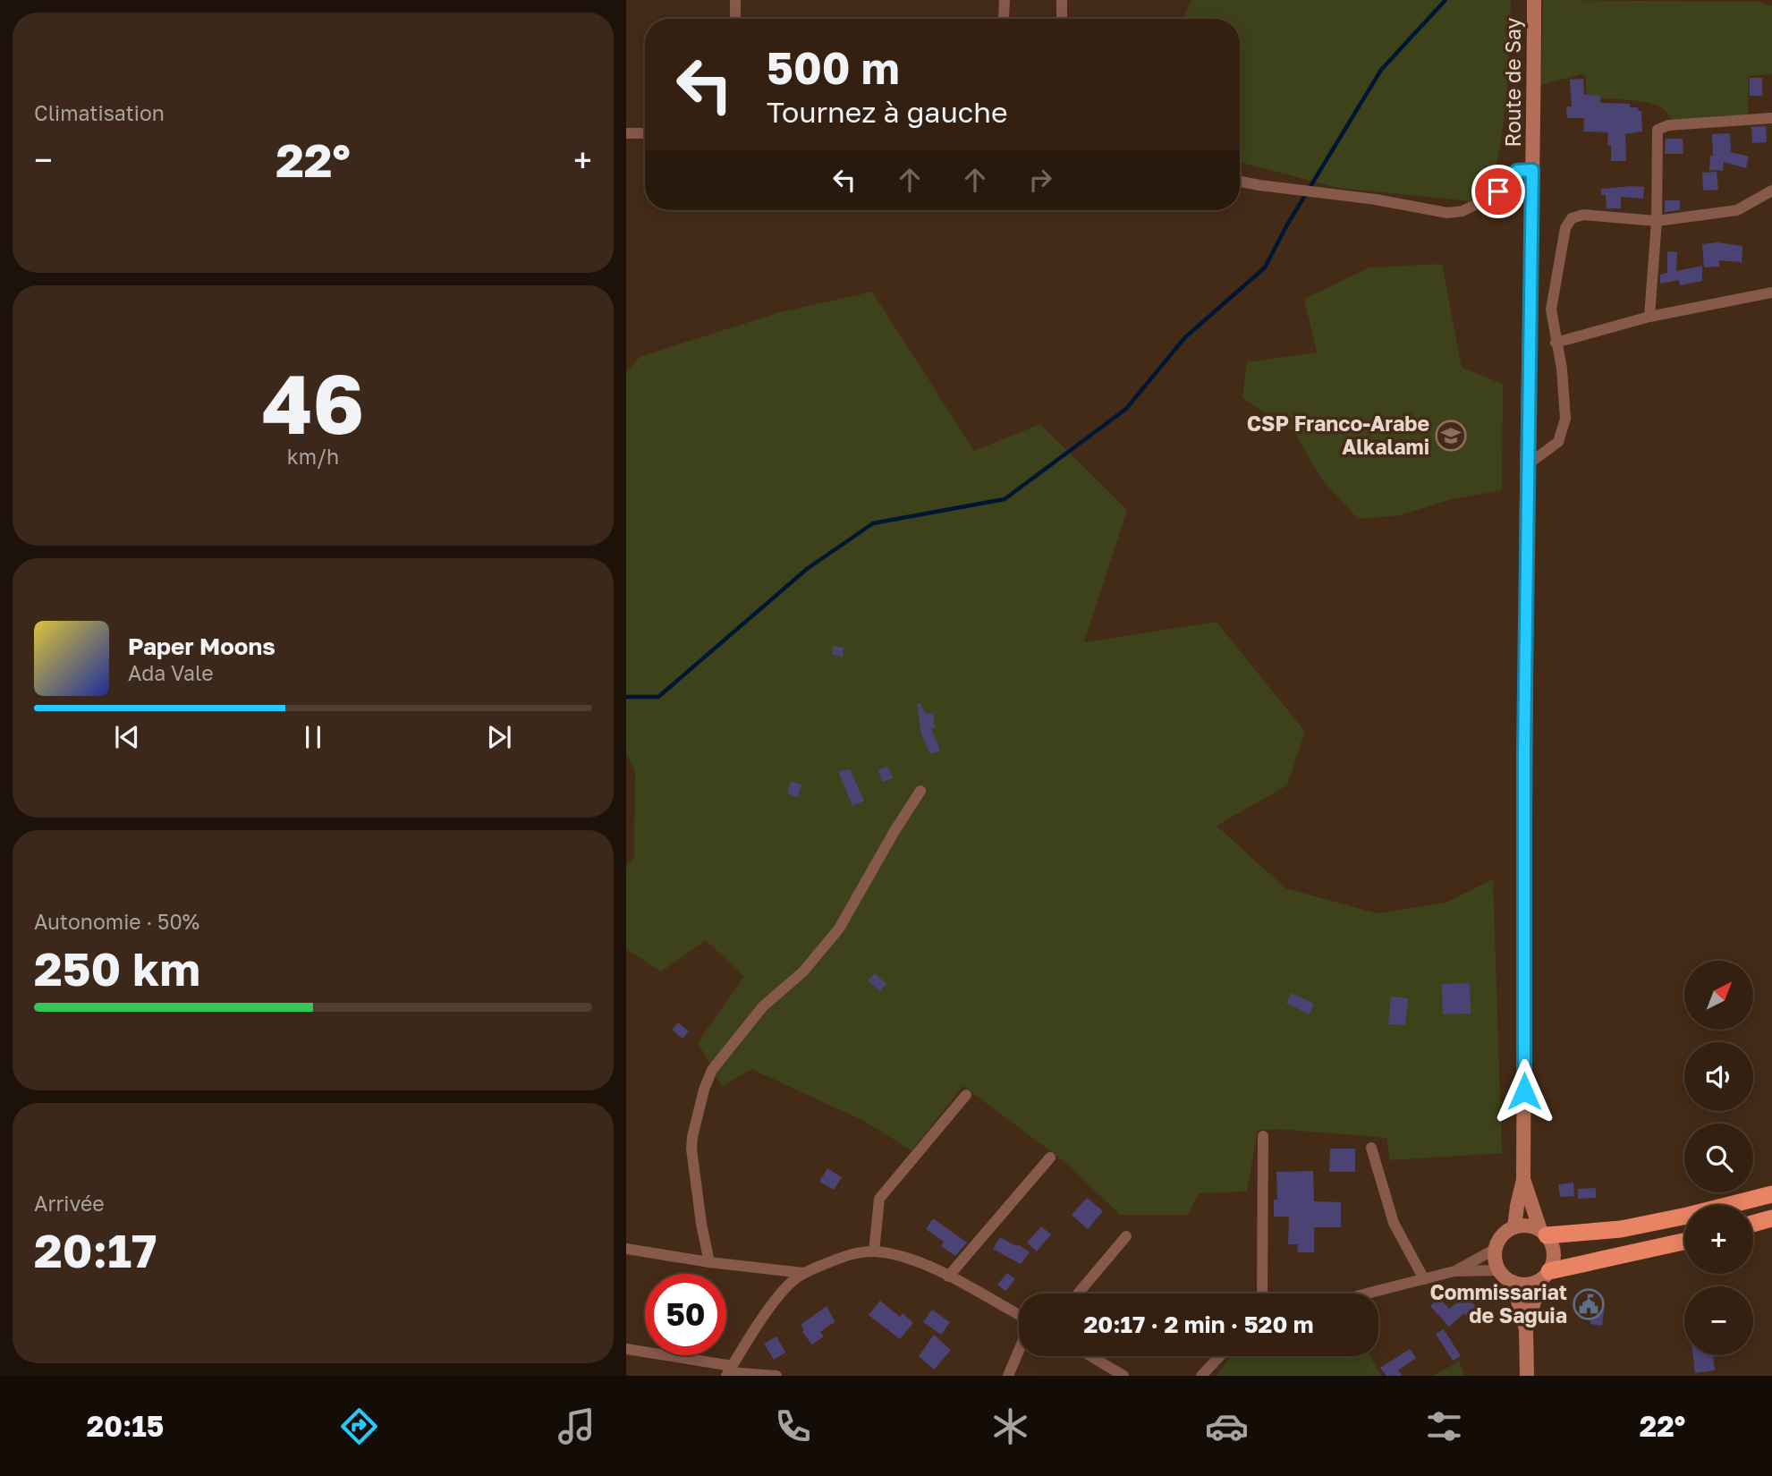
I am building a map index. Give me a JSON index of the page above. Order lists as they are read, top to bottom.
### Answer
{
  "streets": {
    "main road": ["Route de Say"]
  },
  "places": {
    "school or university": ["CSP Franco-Arabe Alkalami"],
    "public building": ["Commissariat de Saguia"]
  },
  "north": "top right",
  "page": {
    "tile": [
      "Climatisation",
      ["46", "km/h"],
      ["Autonomie · 50%", "250 km"],
      ["Arrivée", "20:17"]
    ],
    "turn": ["500 m", "Tournez à gauche"],
    "heat": ["−", "22°", "+"],
    "song": ["Paper Moons", "Ada Vale"],
    "map_buttons": ["+", "−"],
    "limit": "50",
    "trip": "20:17 · 2 min · 520 m",
    "tabs": ["20:15", "22°"]
  }
}
